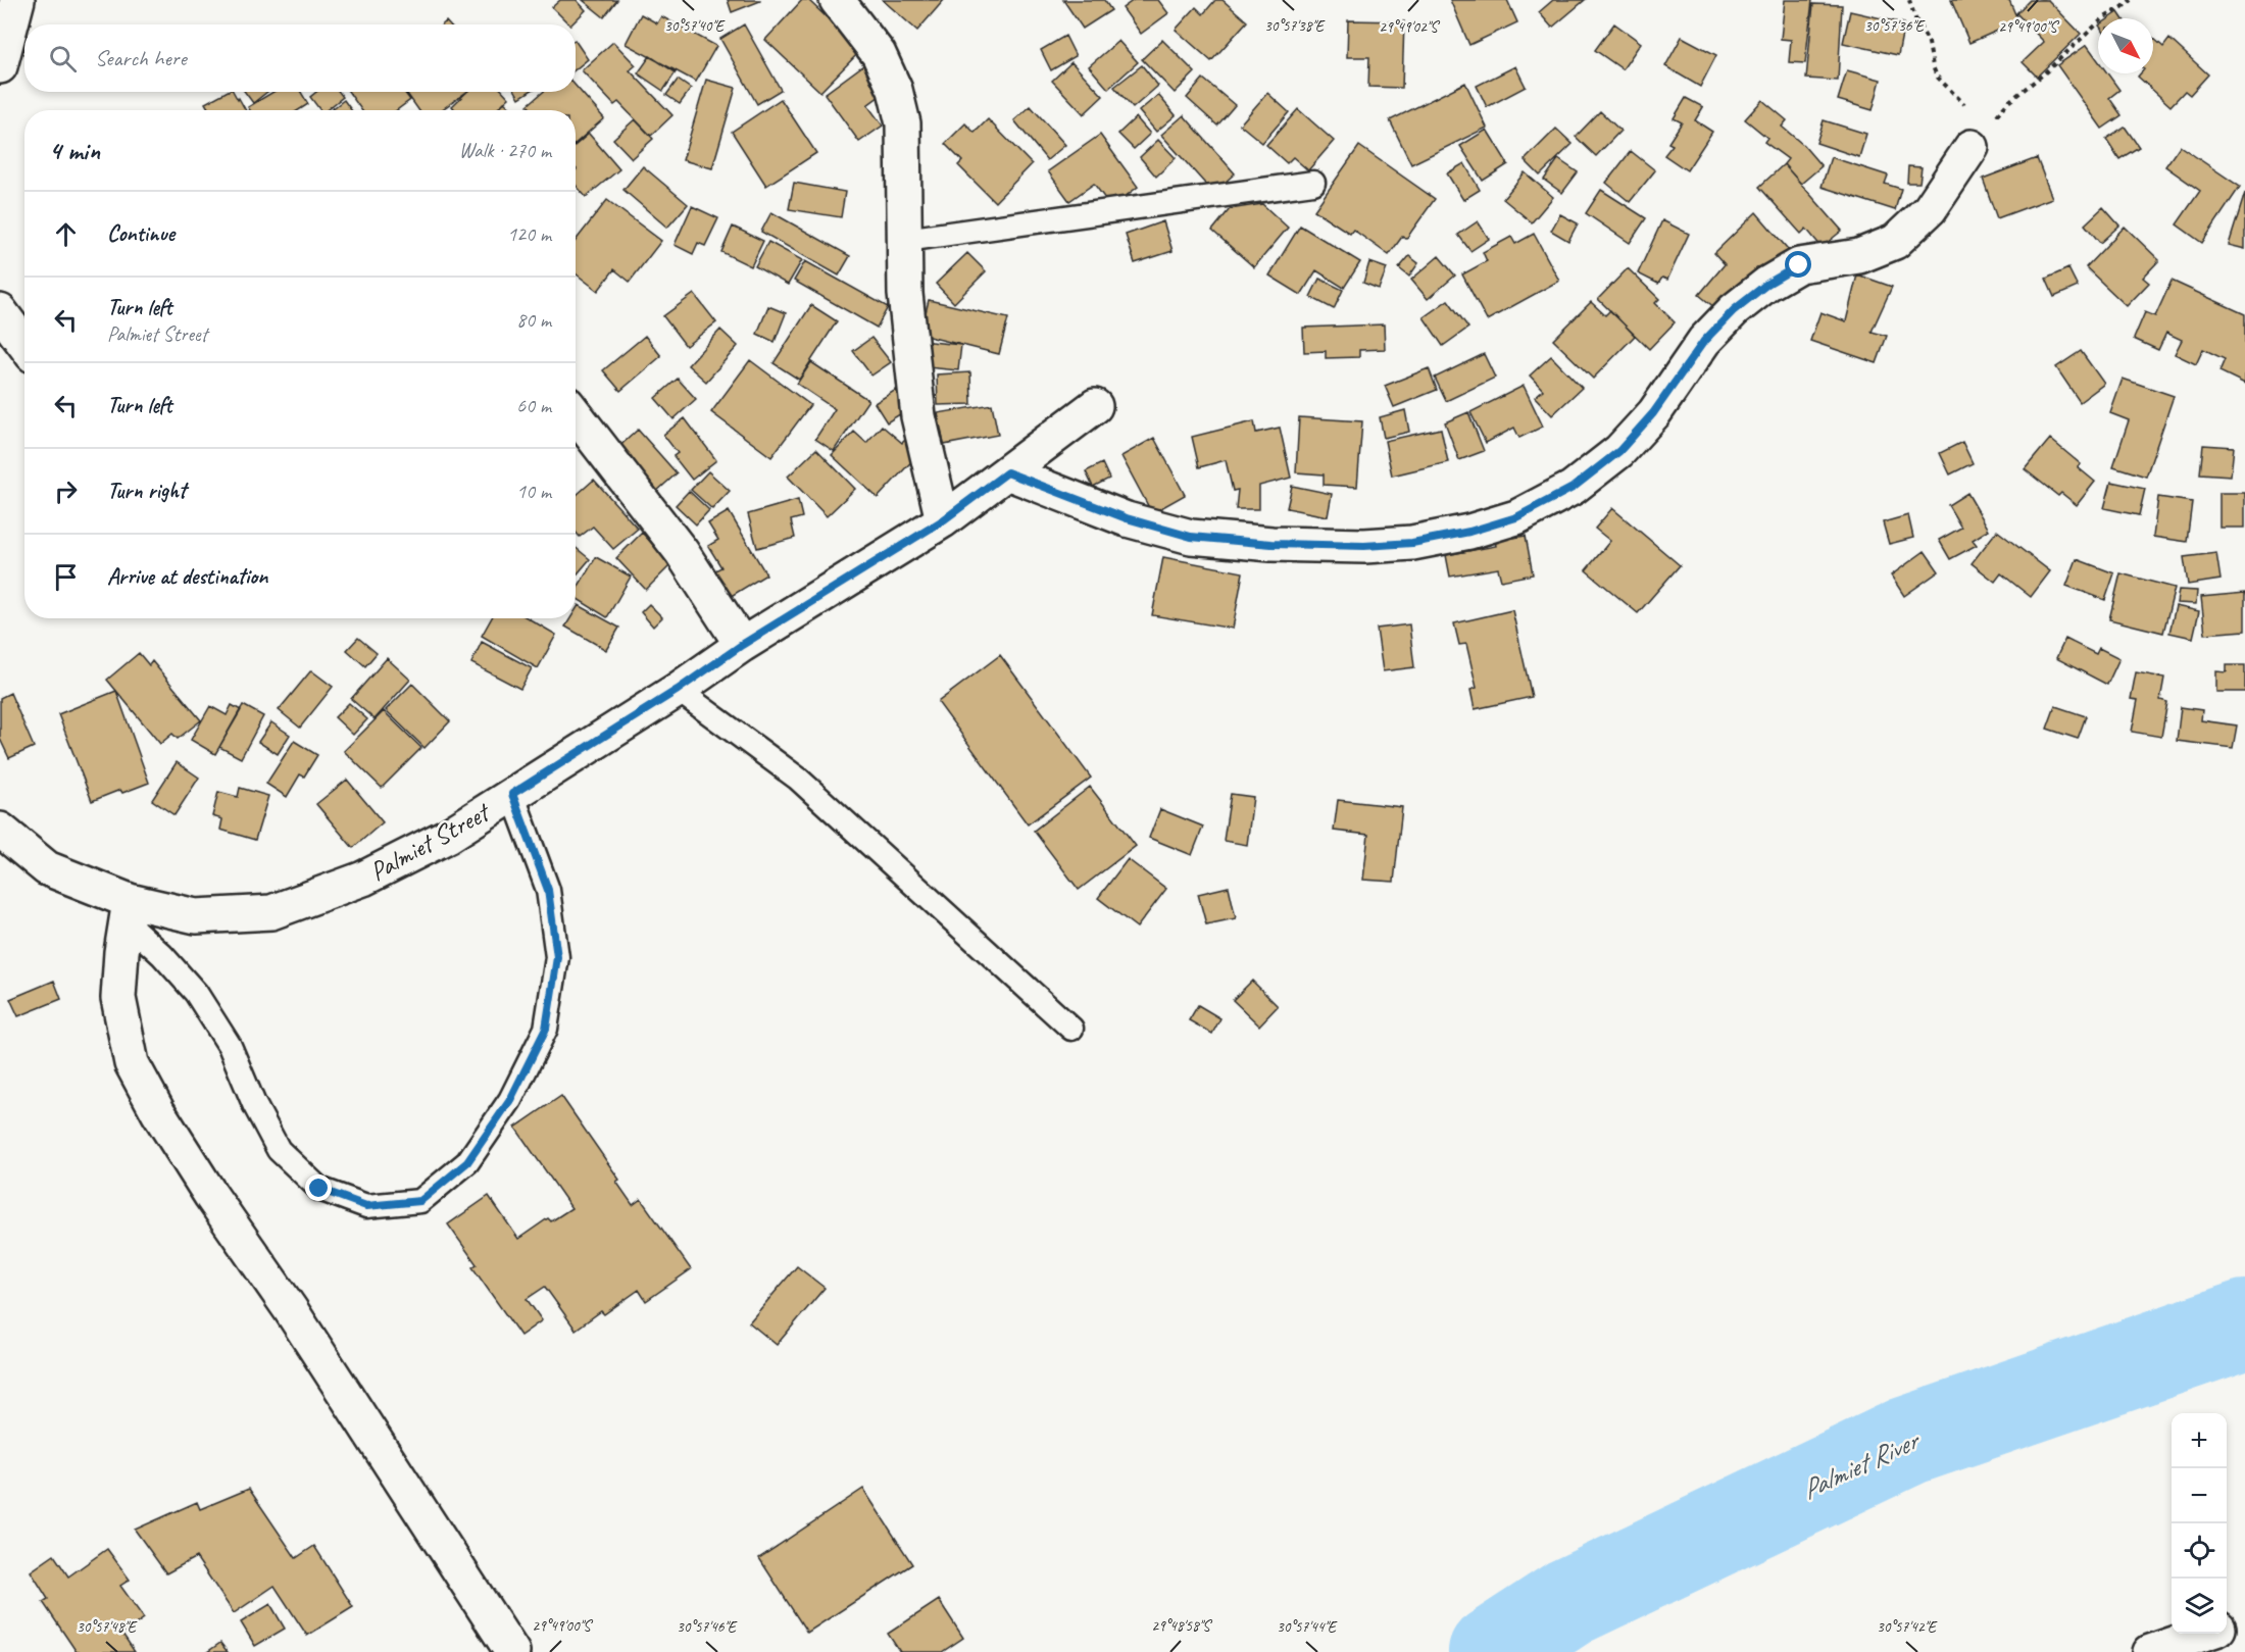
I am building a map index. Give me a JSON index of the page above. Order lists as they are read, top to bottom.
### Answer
{
  "streets": {
    "street": ["Palmiet Street"]
  },
  "water": ["Palmiet River"],
  "north": "bottom right",
  "page": {
    "search": "Search here",
    "heading": ["4 min", "Walk · 270 m"],
    "list": [
      ["Continue", "120 m"],
      ["Turn left", "Palmiet Street", "80 m"],
      ["Turn left", "60 m"],
      ["Turn right", "10 m"],
      "Arrive at destination"
    ],
    "map_buttons": ["+", "−"]
  },
  "coordinates": [
    "30°57'36\"E",
    "30°57'40\"E",
    "30°57'38\"E",
    "29°49'00\"S",
    "29°49'02\"S",
    "29°48'58\"S",
    "30°57'48\"E",
    "30°57'46\"E",
    "30°57'44\"E",
    "30°57'42\"E"
  ]
}
